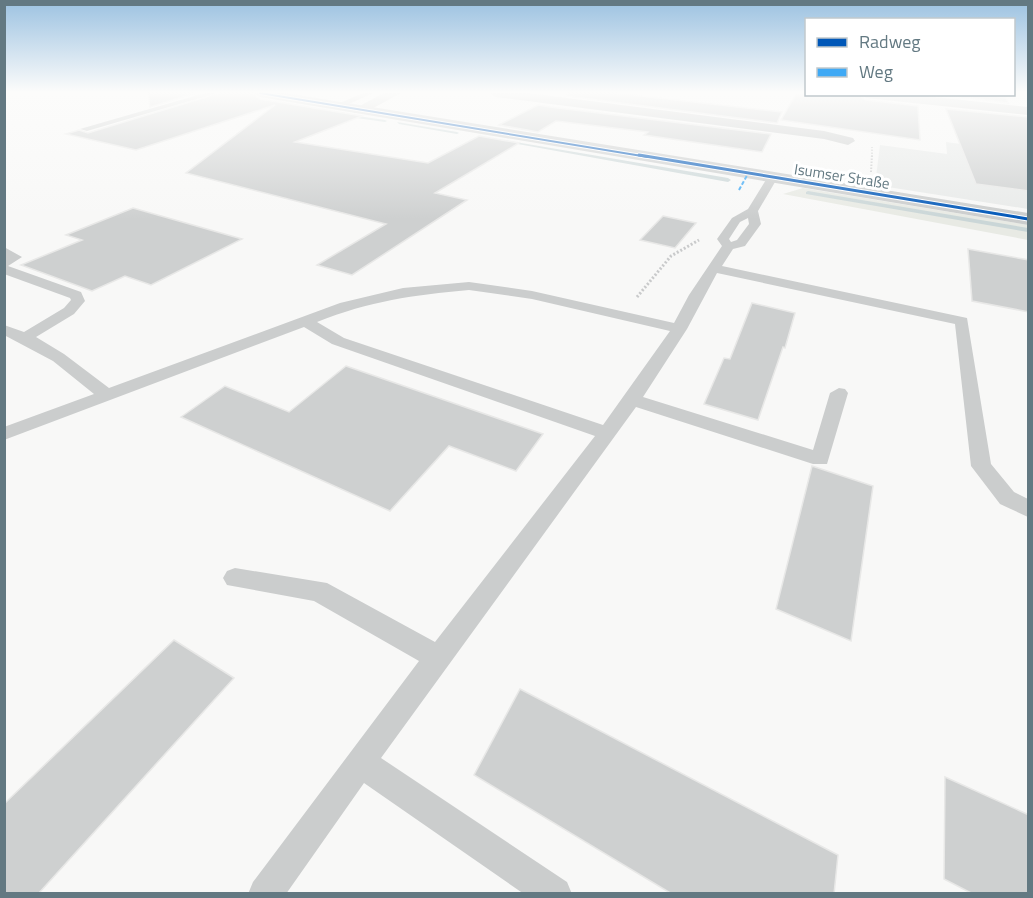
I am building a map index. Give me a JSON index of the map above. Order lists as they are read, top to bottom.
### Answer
{
  "streets": {
    "street": ["Isumser Straße"]
  },
  "legend": ["Radweg", "Weg"]
}
